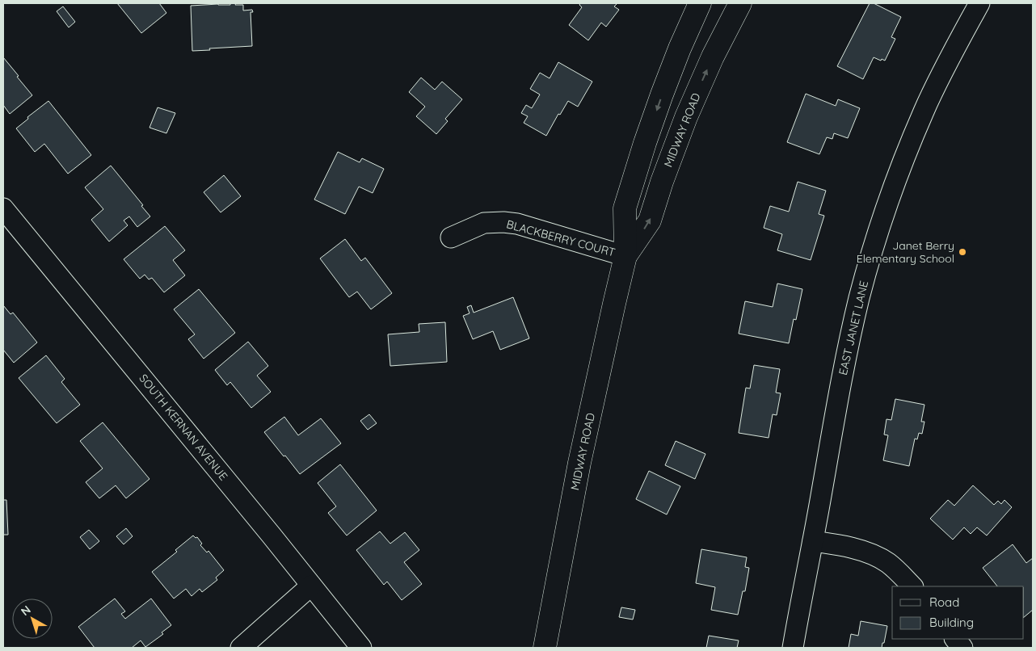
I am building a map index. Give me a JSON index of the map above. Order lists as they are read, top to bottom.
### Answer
{
  "streets": {
    "main road": ["MIDWAY ROAD"],
    "street": ["BLACKBERRY COURT", "EAST JANET LANE", "SOUTH KERNAN AVENUE"]
  },
  "crossings": [
    ["MIDWAY ROAD", "BLACKBERRY COURT"]
  ],
  "places": ["Janet Berry Elementary School"],
  "legend": ["Road", "Building"],
  "north": "top left"
}
